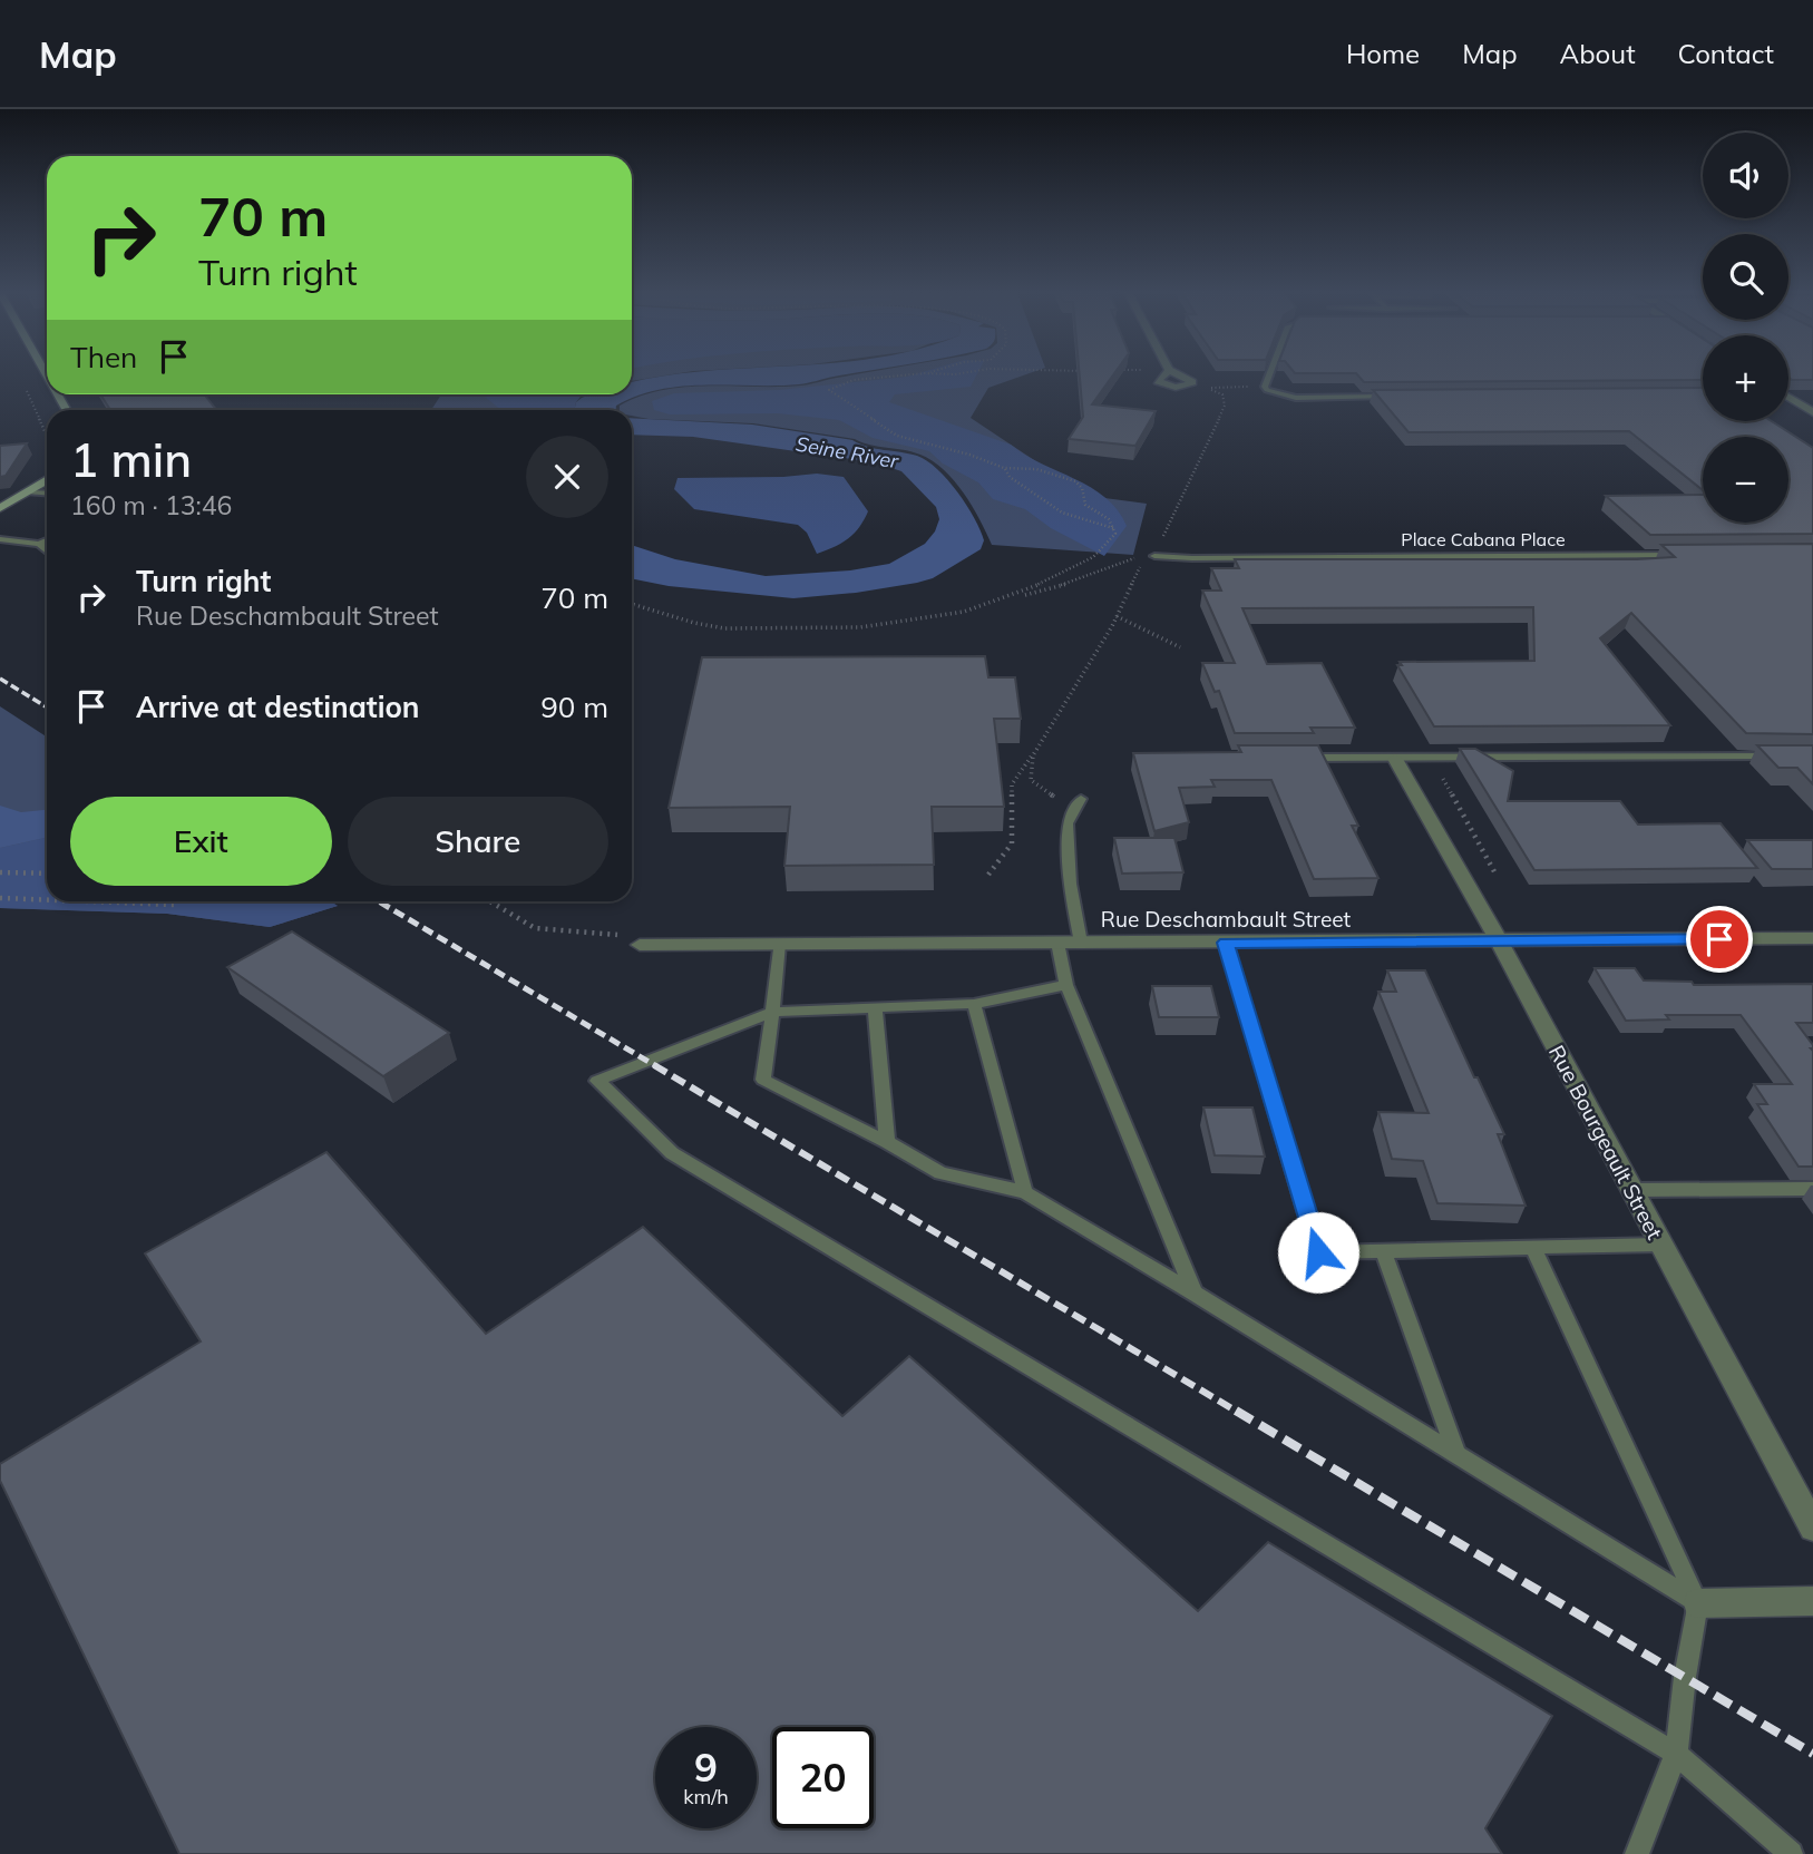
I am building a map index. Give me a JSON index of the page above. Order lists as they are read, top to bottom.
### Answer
{
  "streets": {
    "street": ["Rue Deschambault Street", "Rue Bourgeault Street"],
    "lane": ["Place Cabana Place"]
  },
  "crossings": [
    ["Rue Deschambault Street", "Rue Bourgeault Street"]
  ],
  "water": ["Seine River"],
  "page": {
    "header": "Map",
    "nav": [
      "Home",
      "Map",
      "About",
      "Contact"
    ],
    "map_buttons": ["+", "−"],
    "turn": ["70 m", "Turn right"],
    "then": "Then",
    "heading": ["1 min", "160 m · 13:46"],
    "list": [
      {
        "name": "Turn right",
        "note": "Rue Deschambault Street",
        "value": "70 m"
      },
      {
        "name": "Arrive at destination",
        "value": "90 m"
      }
    ],
    "buttons": ["Exit", "Share"],
    "speed": "9 km/h",
    "limit": "20"
  }
}
